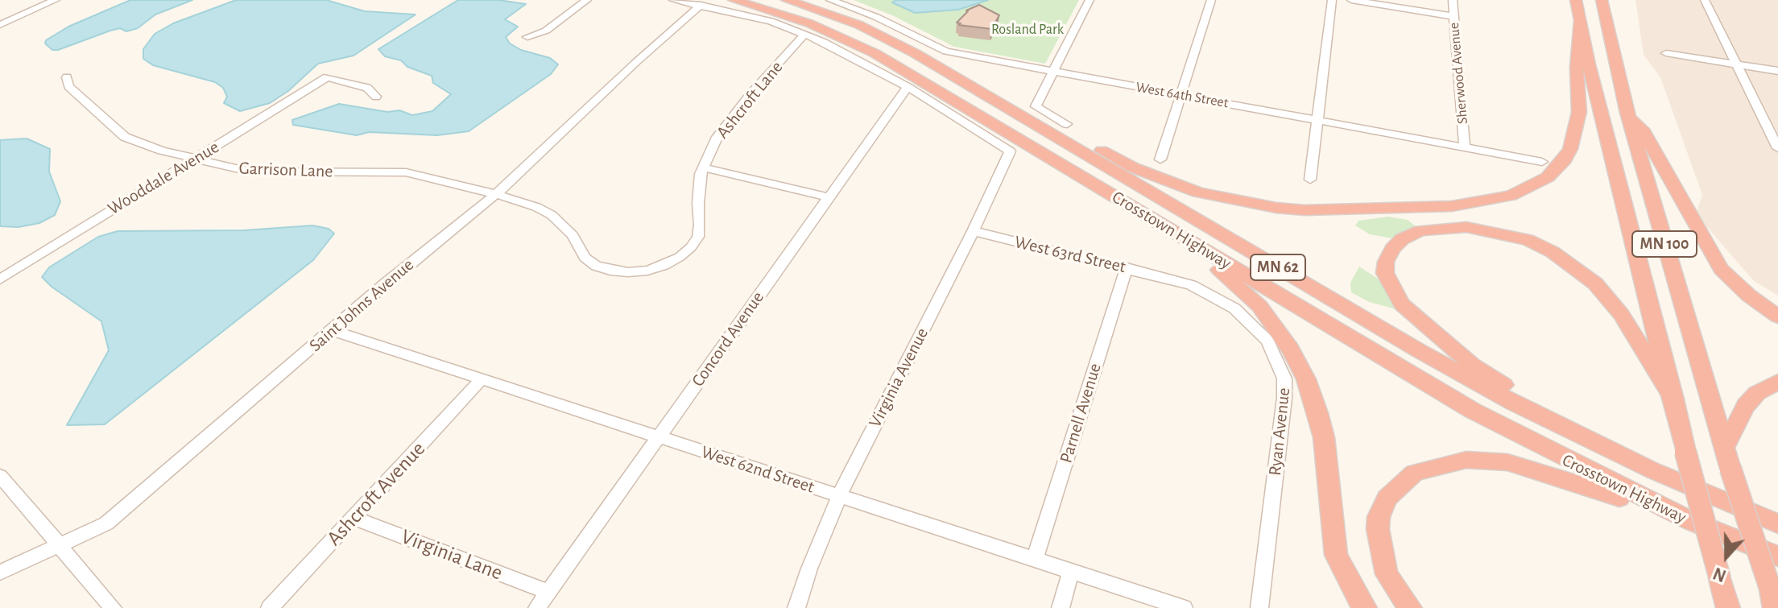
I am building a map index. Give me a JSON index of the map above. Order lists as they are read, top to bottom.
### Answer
{
  "streets": {
    "highway": ["Crosstown Highway", "MN 100", "MN 62"],
    "street": [
      "Sherwood Avenue",
      "West 64th Street",
      "Ashcroft Lane",
      "Garrison Lane",
      "Wooddale Avenue",
      "West 63rd Street",
      "Saint Johns Avenue",
      "Concord Avenue",
      "Virginia Avenue",
      "Parnell Avenue",
      "Ryan Avenue",
      "West 62nd Street",
      "Ashcroft Avenue",
      "Virginia Lane"
    ]
  },
  "crossings": [
    ["Sherwood Avenue", "West 64th Street"],
    ["Ashcroft Lane", "Garrison Lane"],
    ["Ashcroft Lane", "Saint Johns Avenue"],
    ["Garrison Lane", "Wooddale Avenue"],
    ["Garrison Lane", "Saint Johns Avenue"],
    ["West 63rd Street", "Virginia Avenue"],
    ["West 63rd Street", "Parnell Avenue"],
    ["West 63rd Street", "Ryan Avenue"],
    ["Saint Johns Avenue", "West 62nd Street"],
    ["Concord Avenue", "Virginia Avenue"],
    ["Concord Avenue", "West 62nd Street"],
    ["Concord Avenue", "Virginia Lane"],
    ["Virginia Avenue", "West 62nd Street"],
    ["Parnell Avenue", "West 62nd Street"],
    ["West 62nd Street", "Ashcroft Avenue"],
    ["Ashcroft Avenue", "Virginia Lane"]
  ],
  "parks": ["Rosland Park"],
  "north": "bottom"
}
